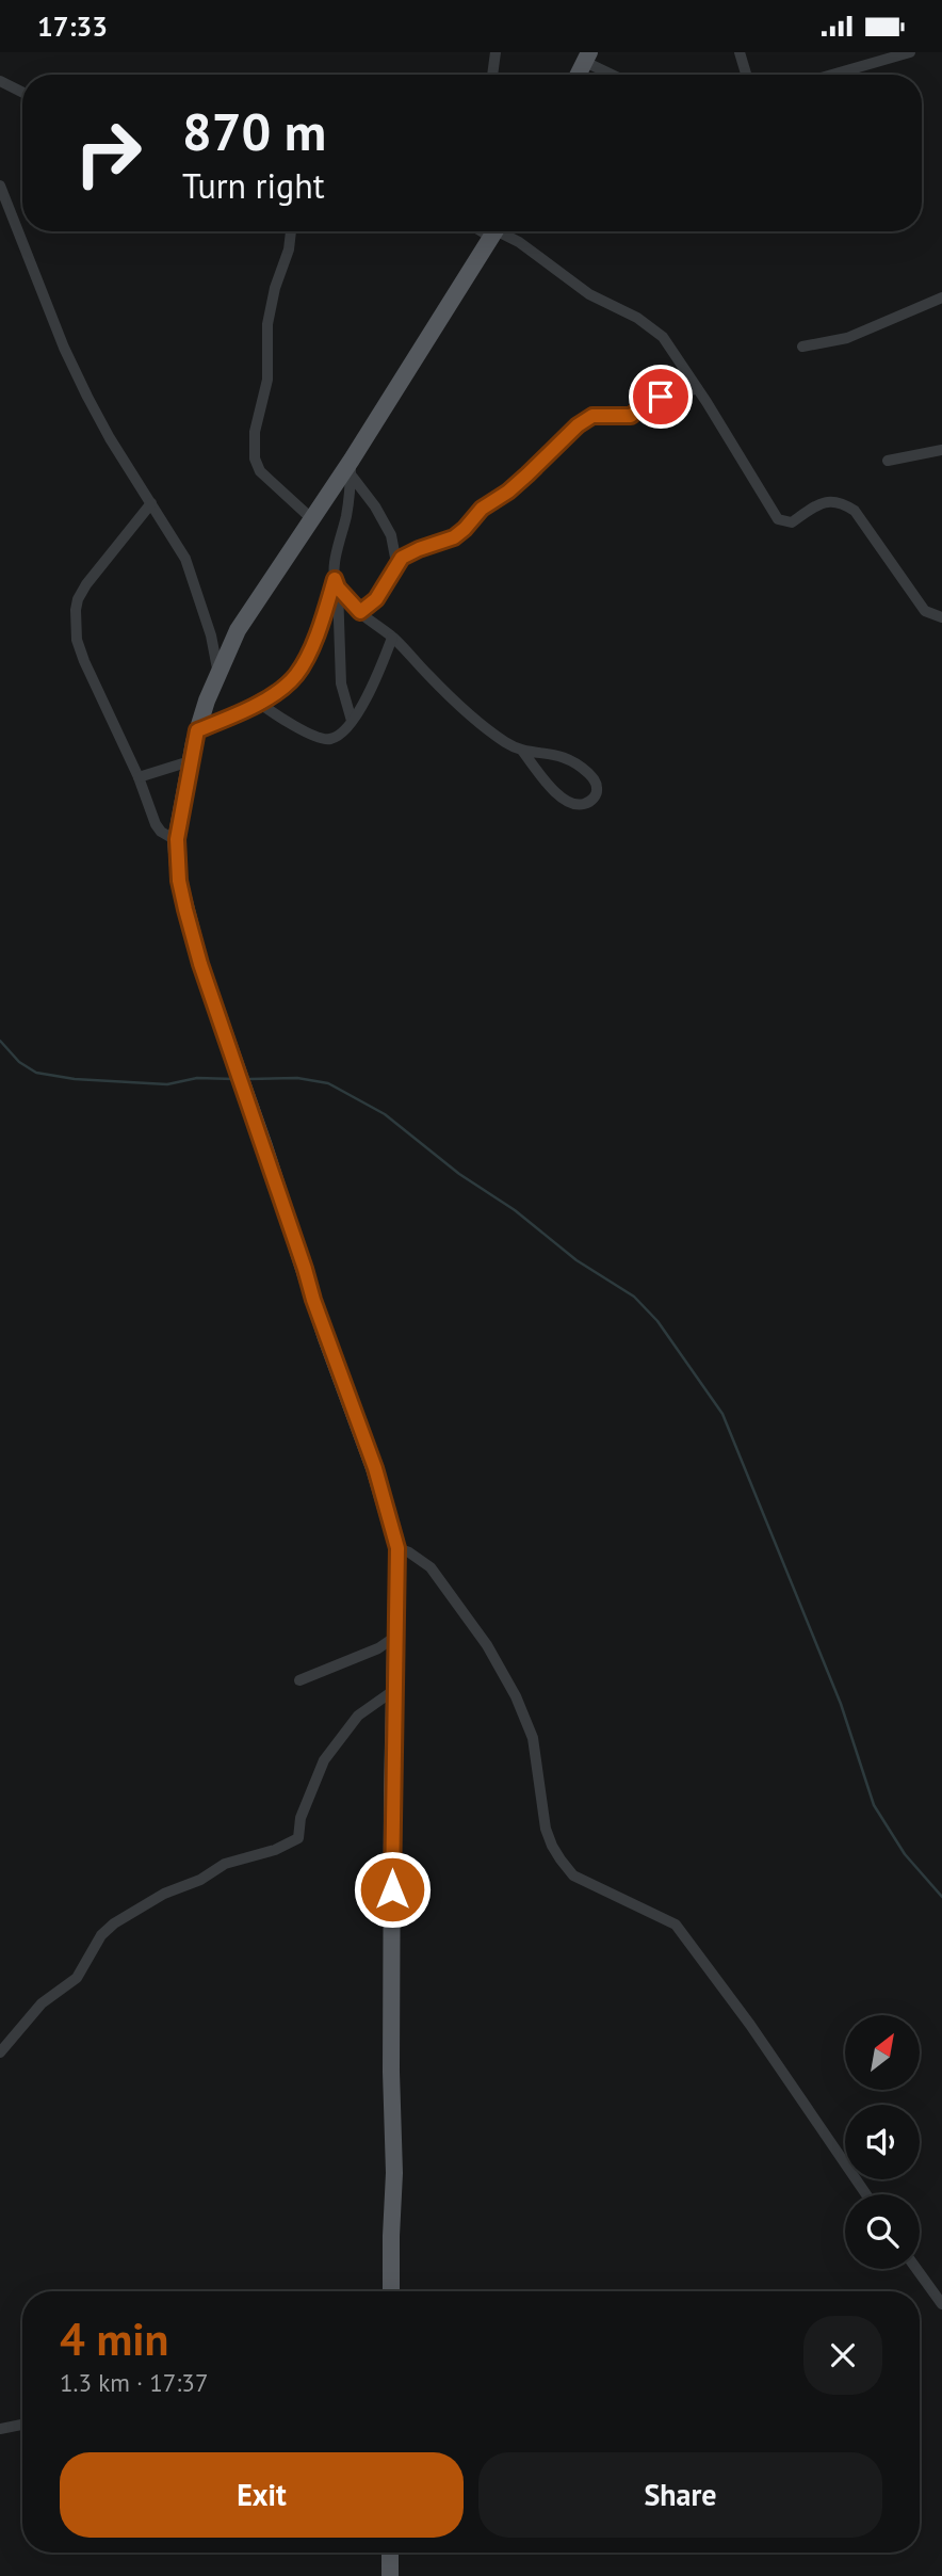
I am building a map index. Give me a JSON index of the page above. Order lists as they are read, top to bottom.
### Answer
{
  "north": "top right",
  "page": {
    "status": "17:33",
    "turn": ["870 m", "Turn right"],
    "heading": ["4 min", "1.3 km · 17:37"],
    "buttons": ["Exit", "Share"]
  }
}
